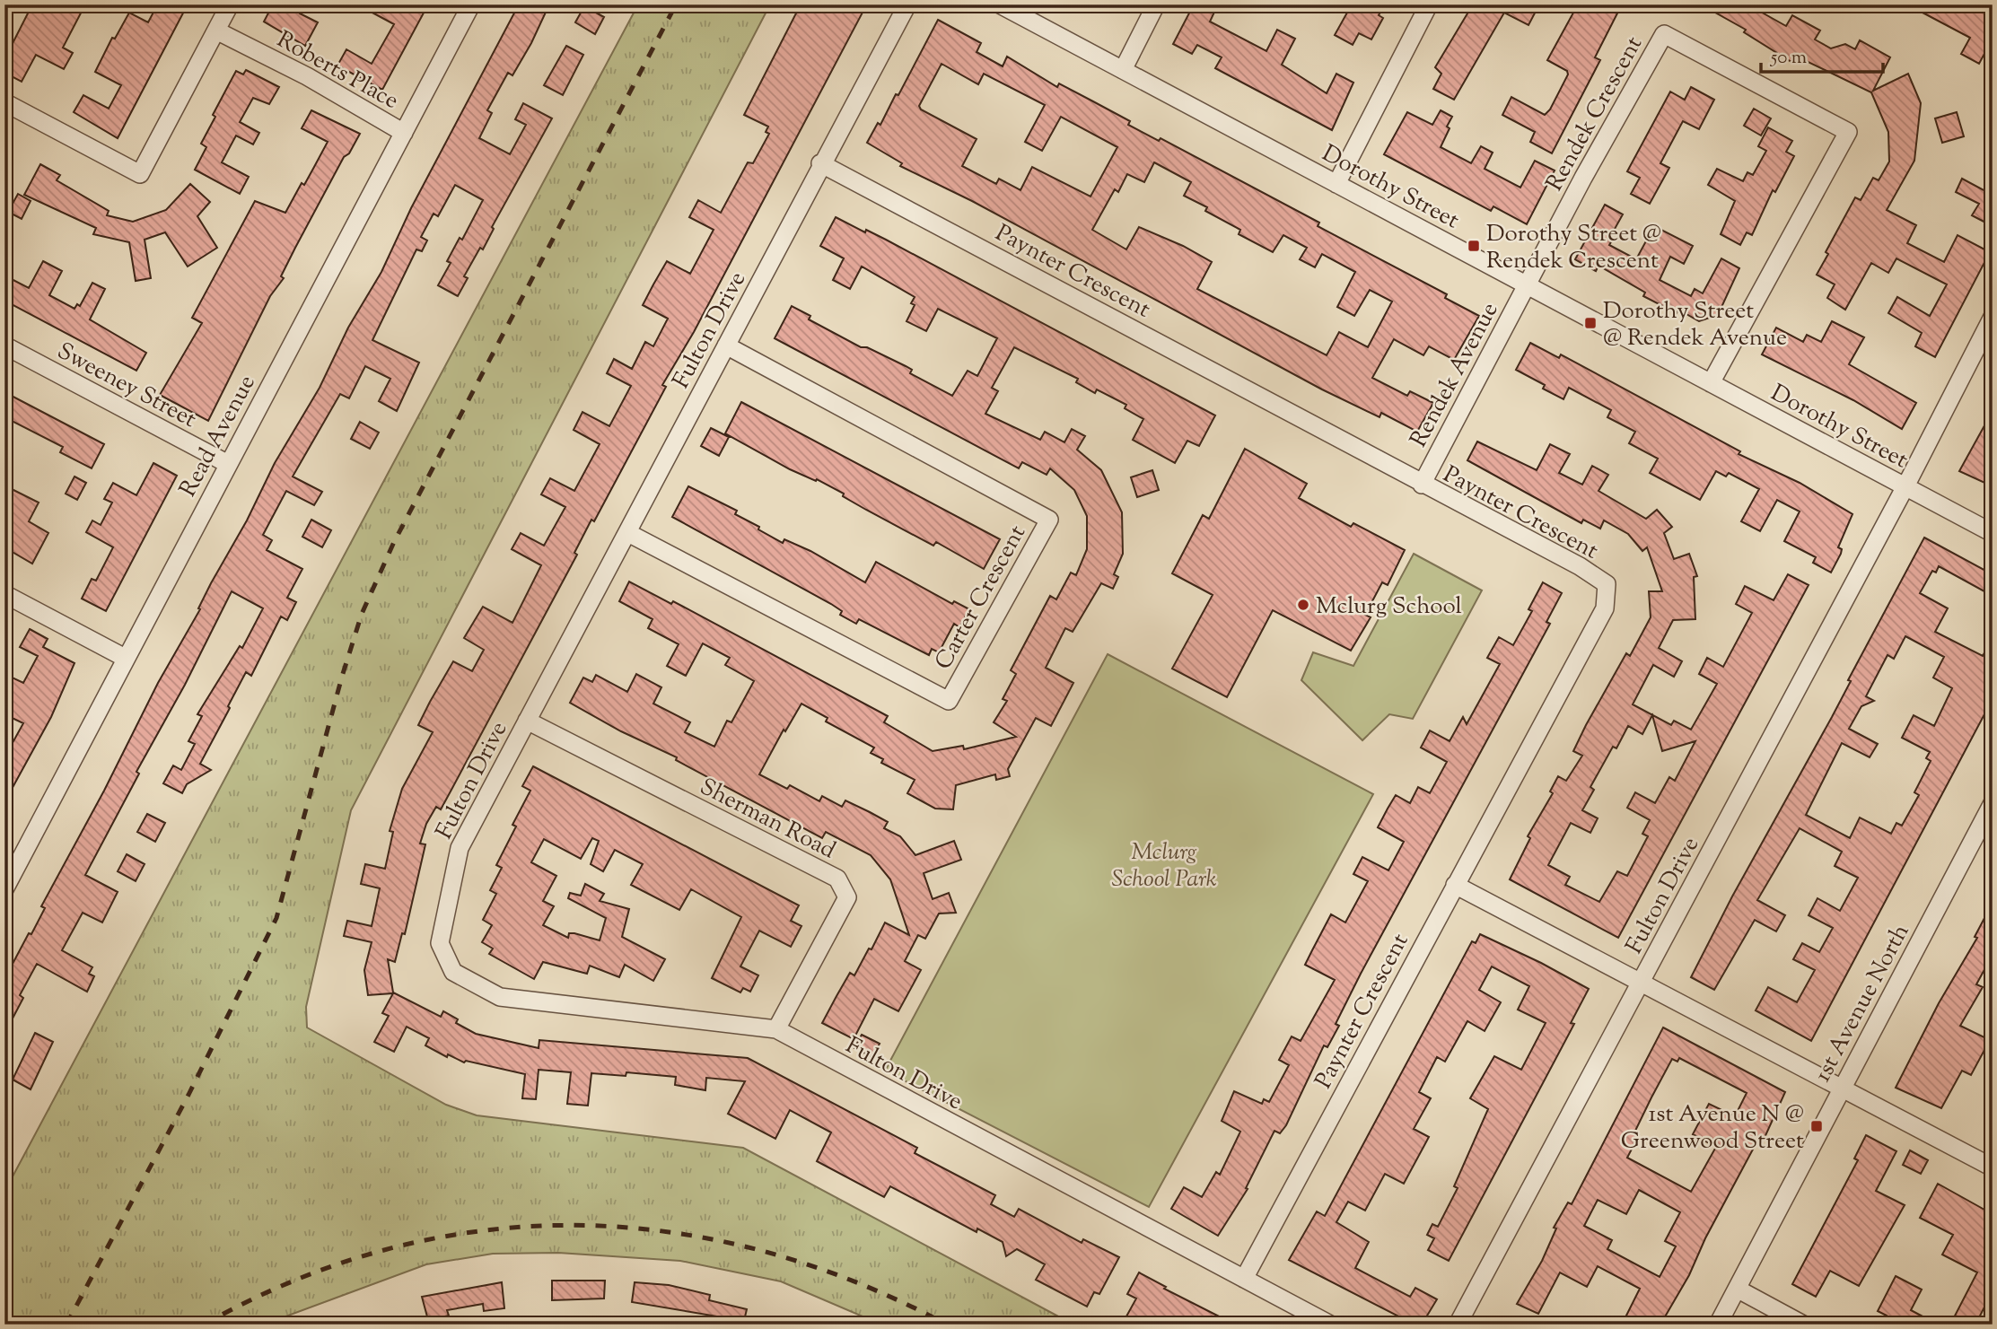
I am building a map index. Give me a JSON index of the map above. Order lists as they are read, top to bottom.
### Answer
{
  "streets": {
    "street": [
      "Roberts Place",
      "Rendek Crescent",
      "Dorothy Street",
      "Paynter Crescent",
      "Fulton Drive",
      "Rendek Avenue",
      "Sweeney Street",
      "Read Avenue",
      "Carter Crescent",
      "Sherman Road",
      "1st Avenue North"
    ]
  },
  "crossings": [
    ["Roberts Place", "Read Avenue"],
    ["Rendek Crescent", "Dorothy Street"],
    ["Rendek Crescent", "Rendek Avenue"],
    ["Dorothy Street", "Fulton Drive"],
    ["Dorothy Street", "Rendek Avenue"],
    ["Paynter Crescent", "Fulton Drive"],
    ["Paynter Crescent", "Rendek Avenue"],
    ["Fulton Drive", "Carter Crescent"],
    ["Fulton Drive", "Sherman Road"],
    ["Sweeney Street", "Read Avenue"]
  ],
  "parks": ["Mclurg School Park"],
  "places": {
    "transit": ["Dorothy Street @ Rendek Crescent", "Dorothy Street @ Rendek Avenue", "1st Avenue N @ Greenwood Street"],
    "other": ["Mclurg School"]
  },
  "scale_bar": "50 m"
}
